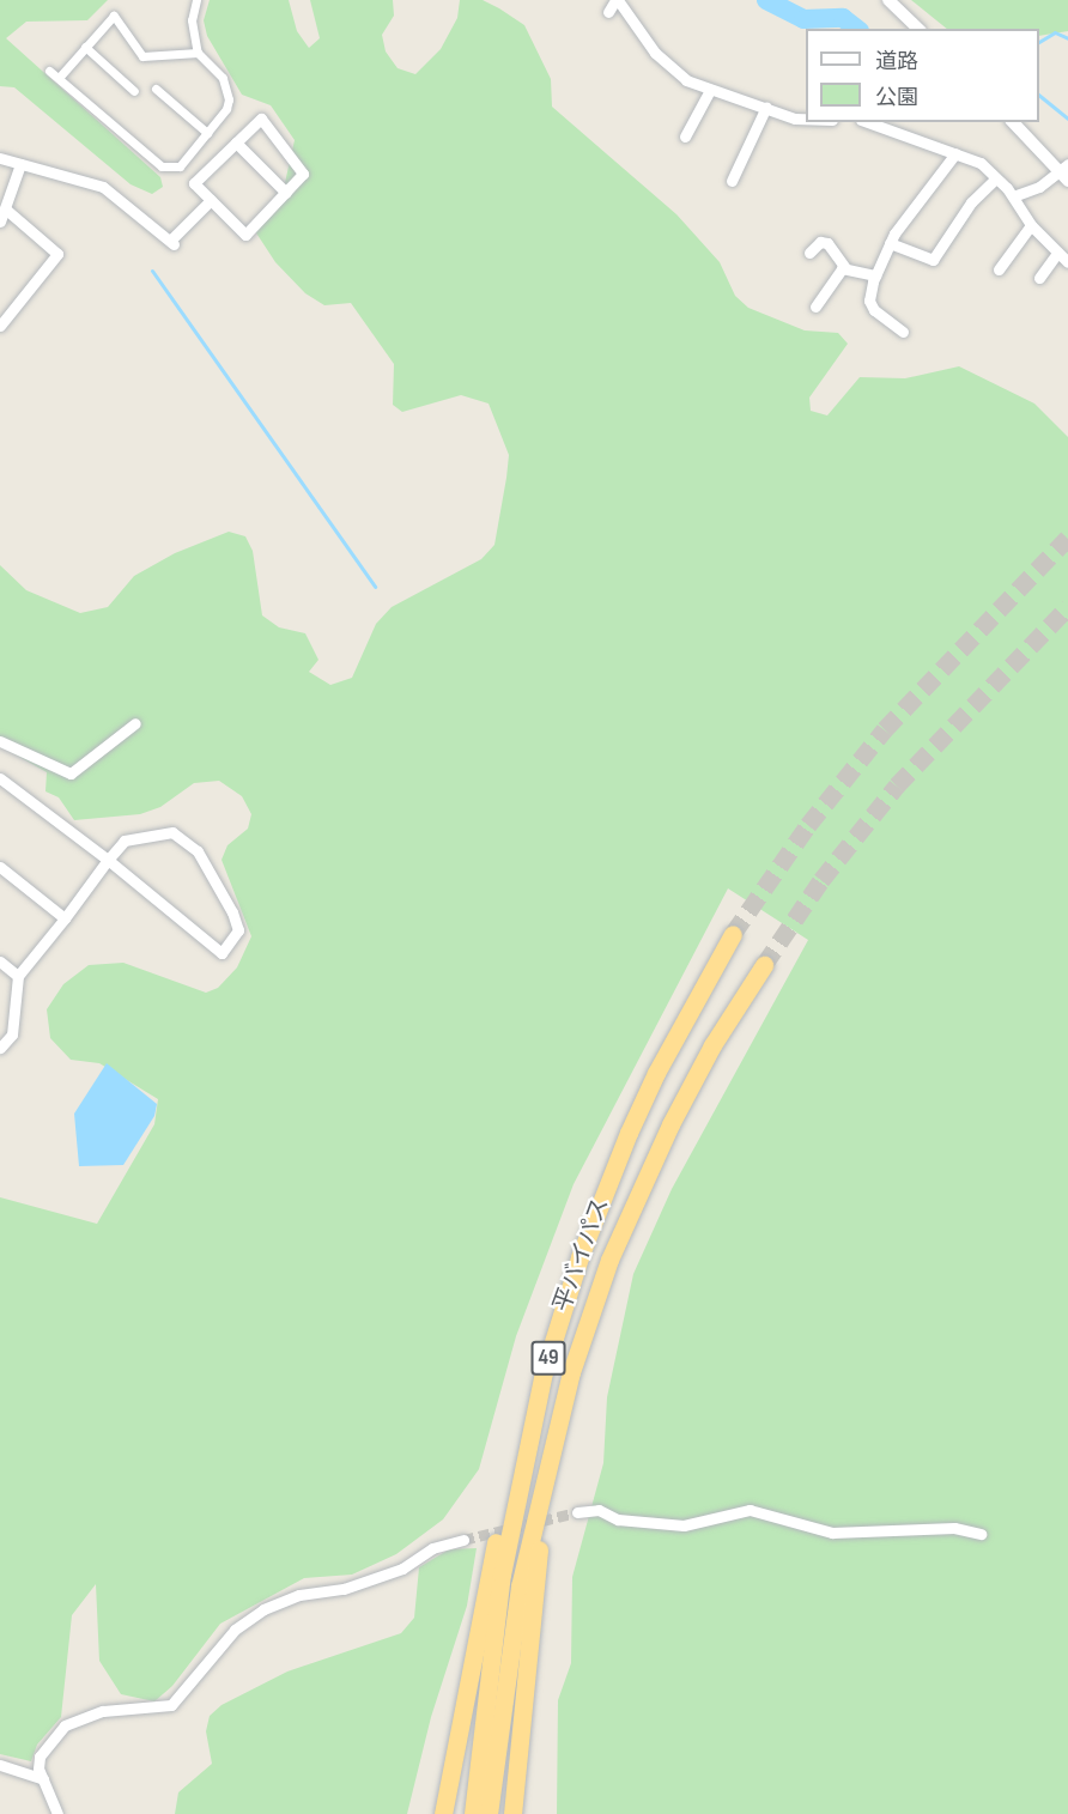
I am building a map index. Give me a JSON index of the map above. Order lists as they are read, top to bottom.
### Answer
{
  "streets": {
    "highway": ["平バイパス", "49"]
  },
  "legend": ["道路", "公園"]
}
